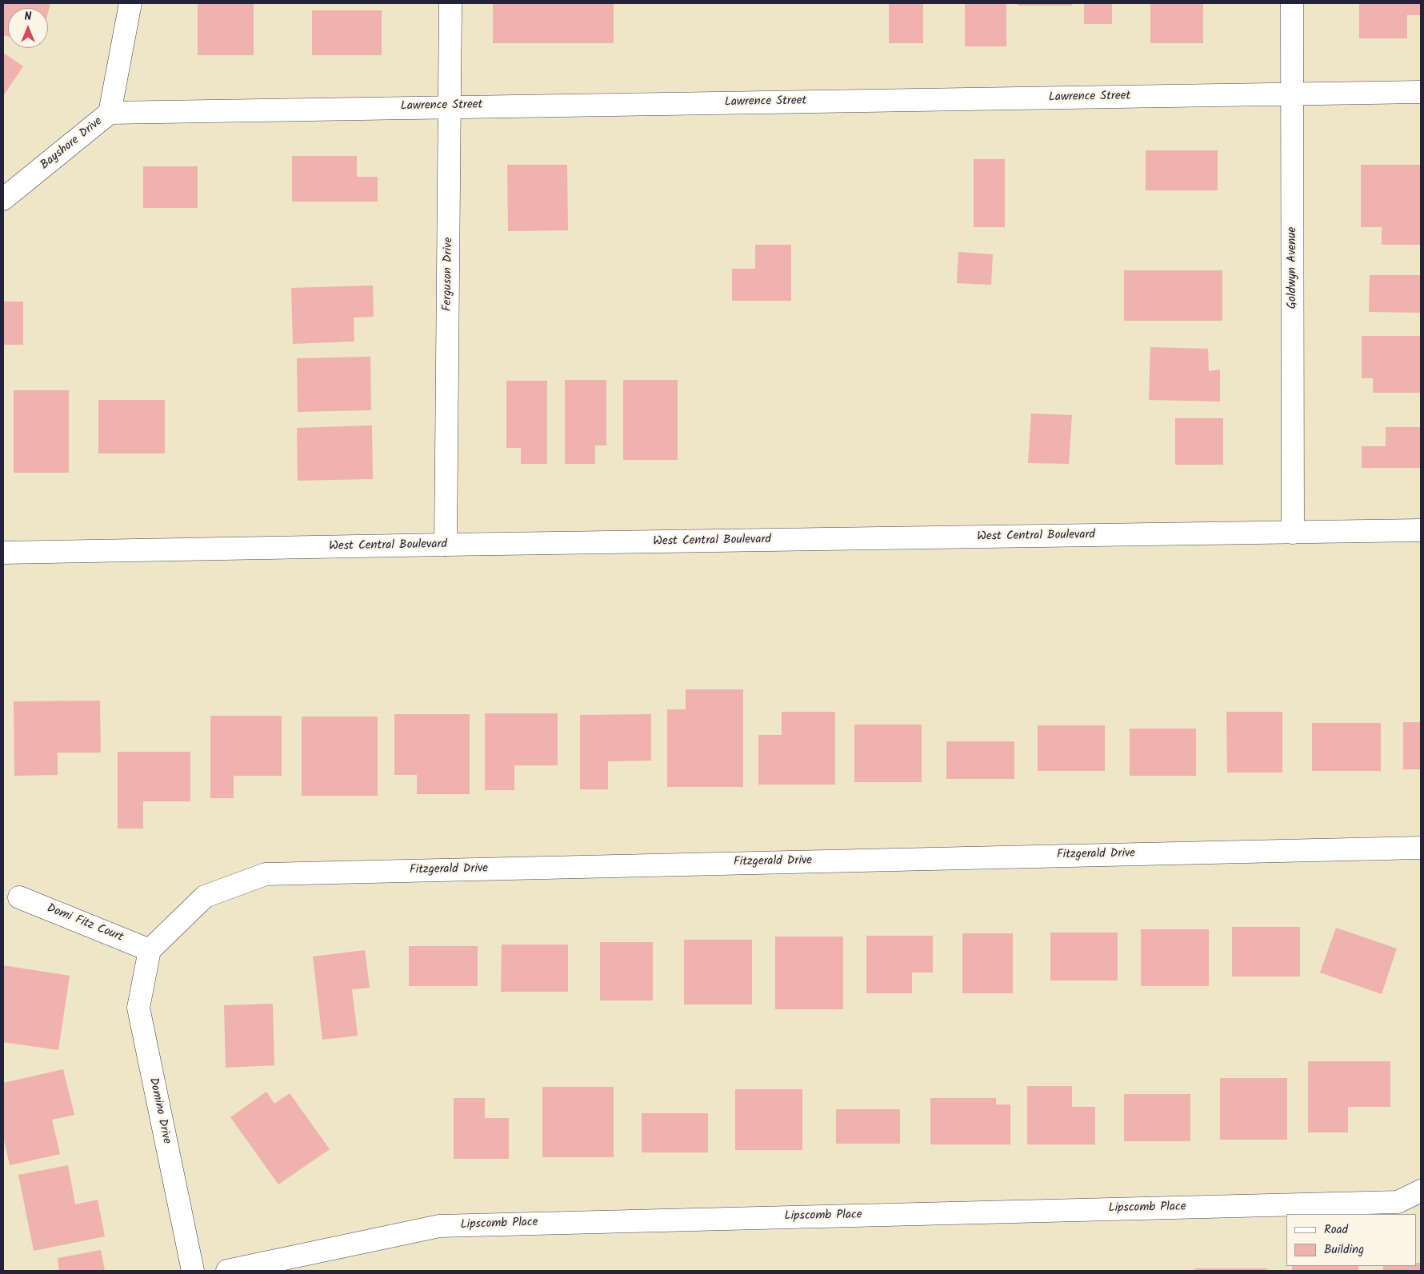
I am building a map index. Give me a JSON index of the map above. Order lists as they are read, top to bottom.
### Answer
{
  "streets": {
    "street": [
      "Lawrence Street",
      "Bayshore Drive",
      "Goldwyn Avenue",
      "Ferguson Drive",
      "West Central Boulevard",
      "Fitzgerald Drive",
      "Domi Fitz Court",
      "Domino Drive",
      "Lipscomb Place"
    ]
  },
  "crossings": [
    ["Lawrence Street", "Bayshore Drive"],
    ["Lawrence Street", "Goldwyn Avenue"],
    ["Lawrence Street", "Ferguson Drive"],
    ["Goldwyn Avenue", "West Central Boulevard"],
    ["Ferguson Drive", "West Central Boulevard"],
    ["Fitzgerald Drive", "Domi Fitz Court"],
    ["Fitzgerald Drive", "Domino Drive"],
    ["Domi Fitz Court", "Domino Drive"]
  ],
  "legend": ["Road", "Building"],
  "north": "top"
}
